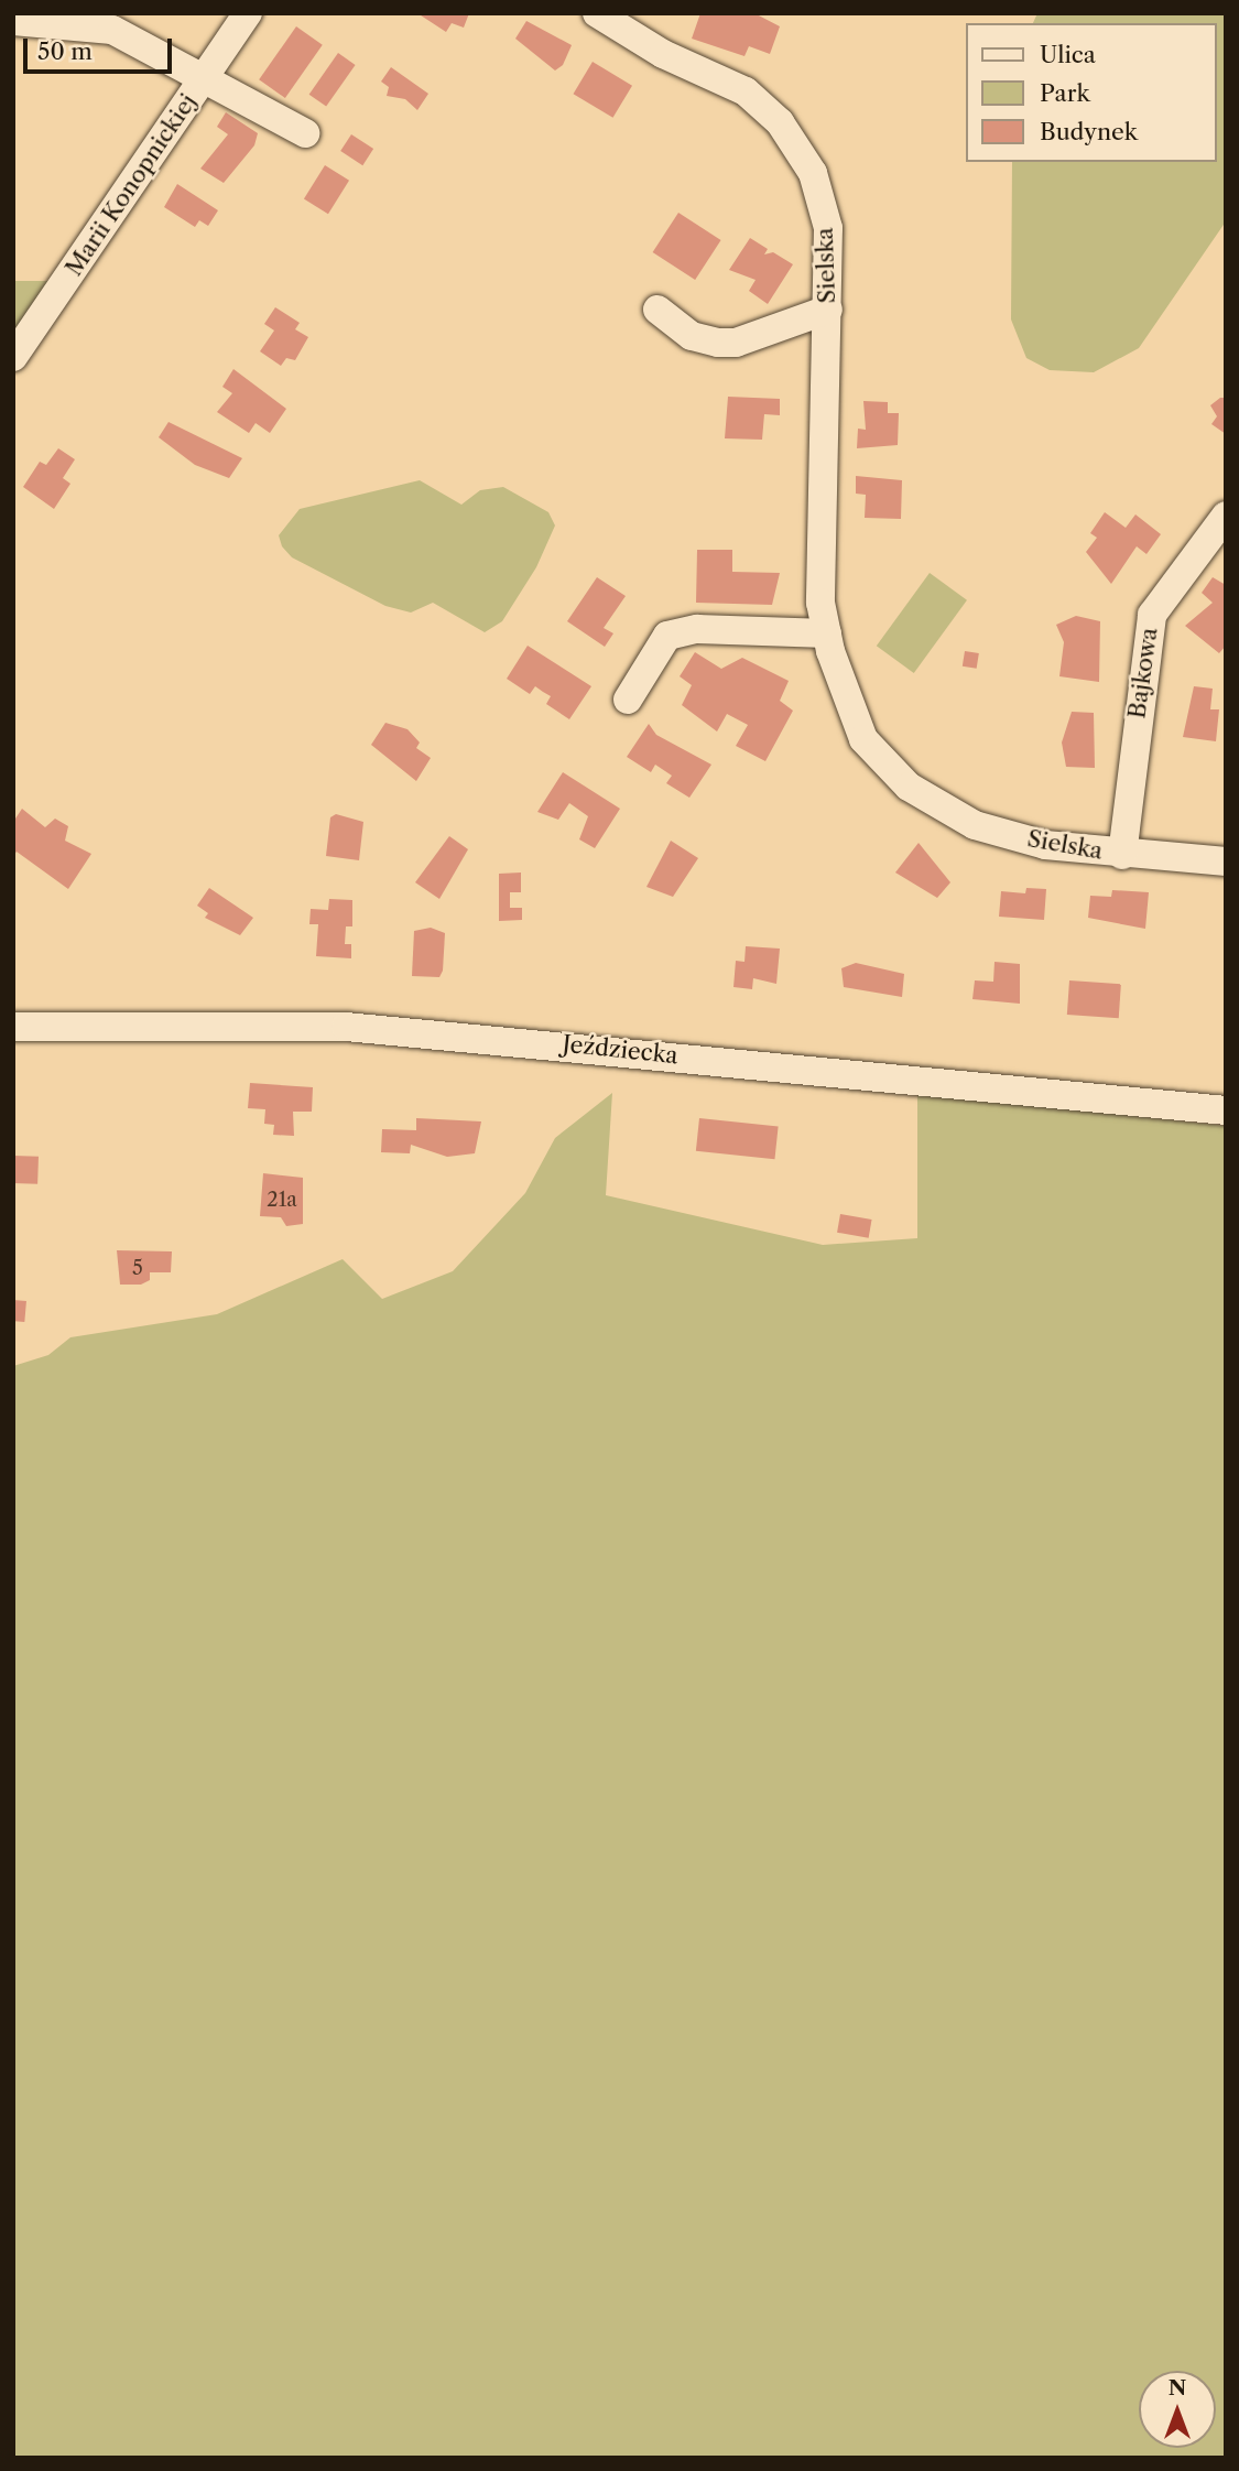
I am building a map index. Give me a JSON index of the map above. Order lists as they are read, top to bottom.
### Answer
{
  "streets": {
    "street": [
      "Marii Konopnickiej",
      "Sielska",
      "Bajkowa",
      "Jeździecka"
    ]
  },
  "crossings": [
    ["Sielska", "Bajkowa"]
  ],
  "house_numbers": ["21a", "5"],
  "legend": ["Ulica", "Park", "Budynek"],
  "scale_bar": "50 m",
  "north": "top"
}
